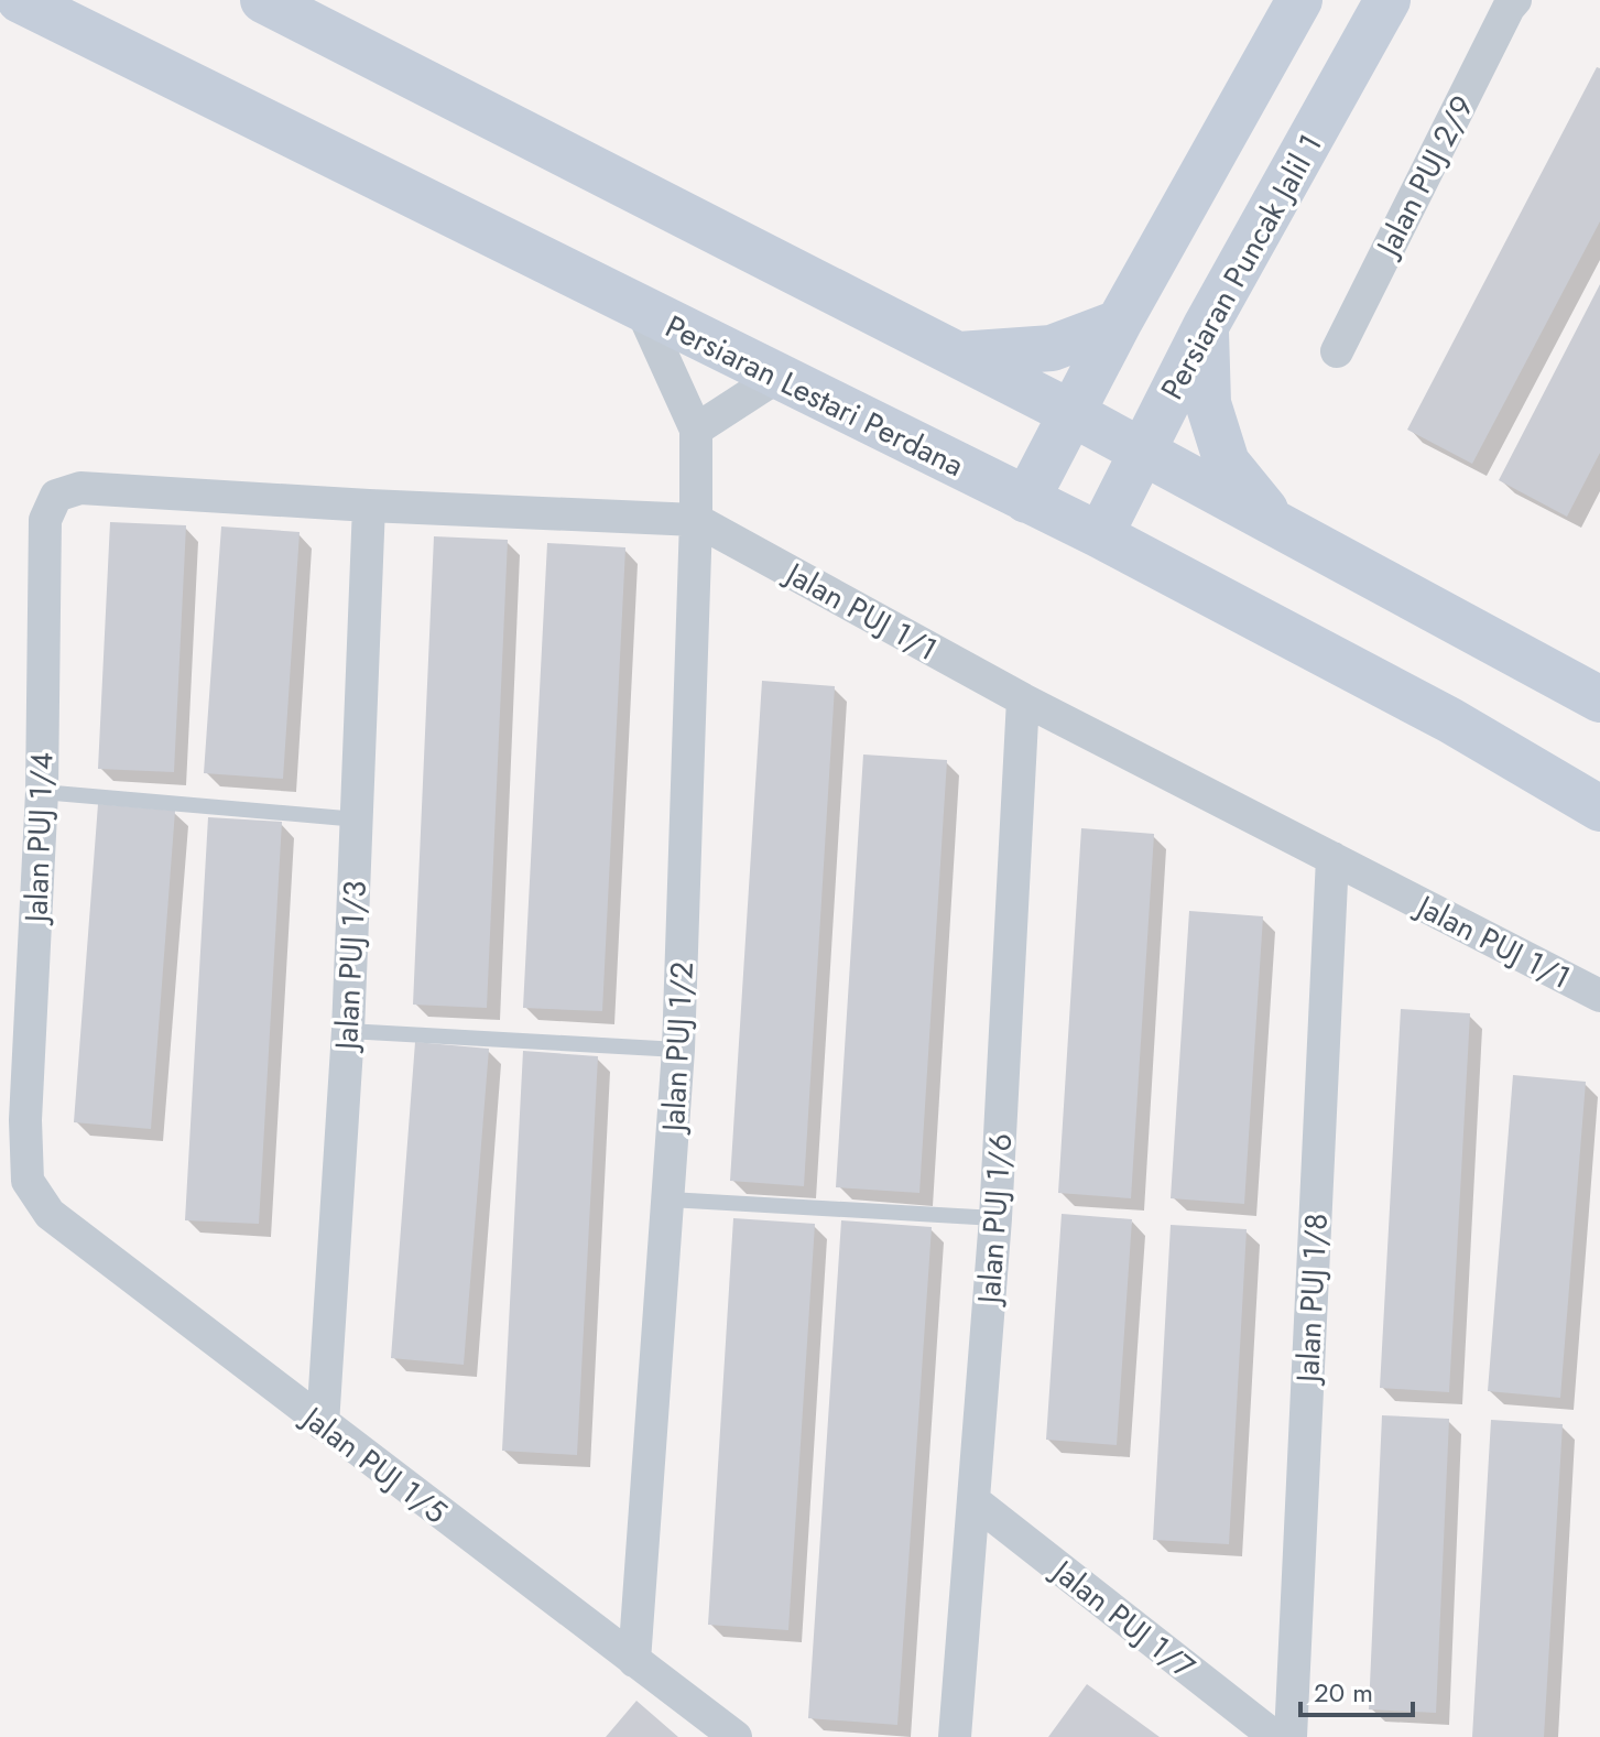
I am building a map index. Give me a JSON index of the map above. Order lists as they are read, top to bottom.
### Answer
{
  "streets": {
    "main road": ["Persiaran Puncak Jalil 1", "Persiaran Lestari Perdana"],
    "street": [
      "Jalan PUJ 2/9",
      "Jalan PUJ 1/1",
      "Jalan PUJ 1/4",
      "Jalan PUJ 1/3",
      "Jalan PUJ 1/2",
      "Jalan PUJ 1/6",
      "Jalan PUJ 1/8",
      "Jalan PUJ 1/5",
      "Jalan PUJ 1/7"
    ]
  },
  "crossings": [
    ["Persiaran Puncak Jalil 1", "Persiaran Lestari Perdana"],
    ["Persiaran Lestari Perdana", "Jalan PUJ 1/2"],
    ["Jalan PUJ 1/1", "Jalan PUJ 1/4"],
    ["Jalan PUJ 1/1", "Jalan PUJ 1/3"],
    ["Jalan PUJ 1/1", "Jalan PUJ 1/2"],
    ["Jalan PUJ 1/1", "Jalan PUJ 1/6"],
    ["Jalan PUJ 1/1", "Jalan PUJ 1/8"],
    ["Jalan PUJ 1/4", "Jalan PUJ 1/5"],
    ["Jalan PUJ 1/3", "Jalan PUJ 1/5"],
    ["Jalan PUJ 1/2", "Jalan PUJ 1/5"],
    ["Jalan PUJ 1/6", "Jalan PUJ 1/7"]
  ],
  "scale_bar": "20 m"
}
